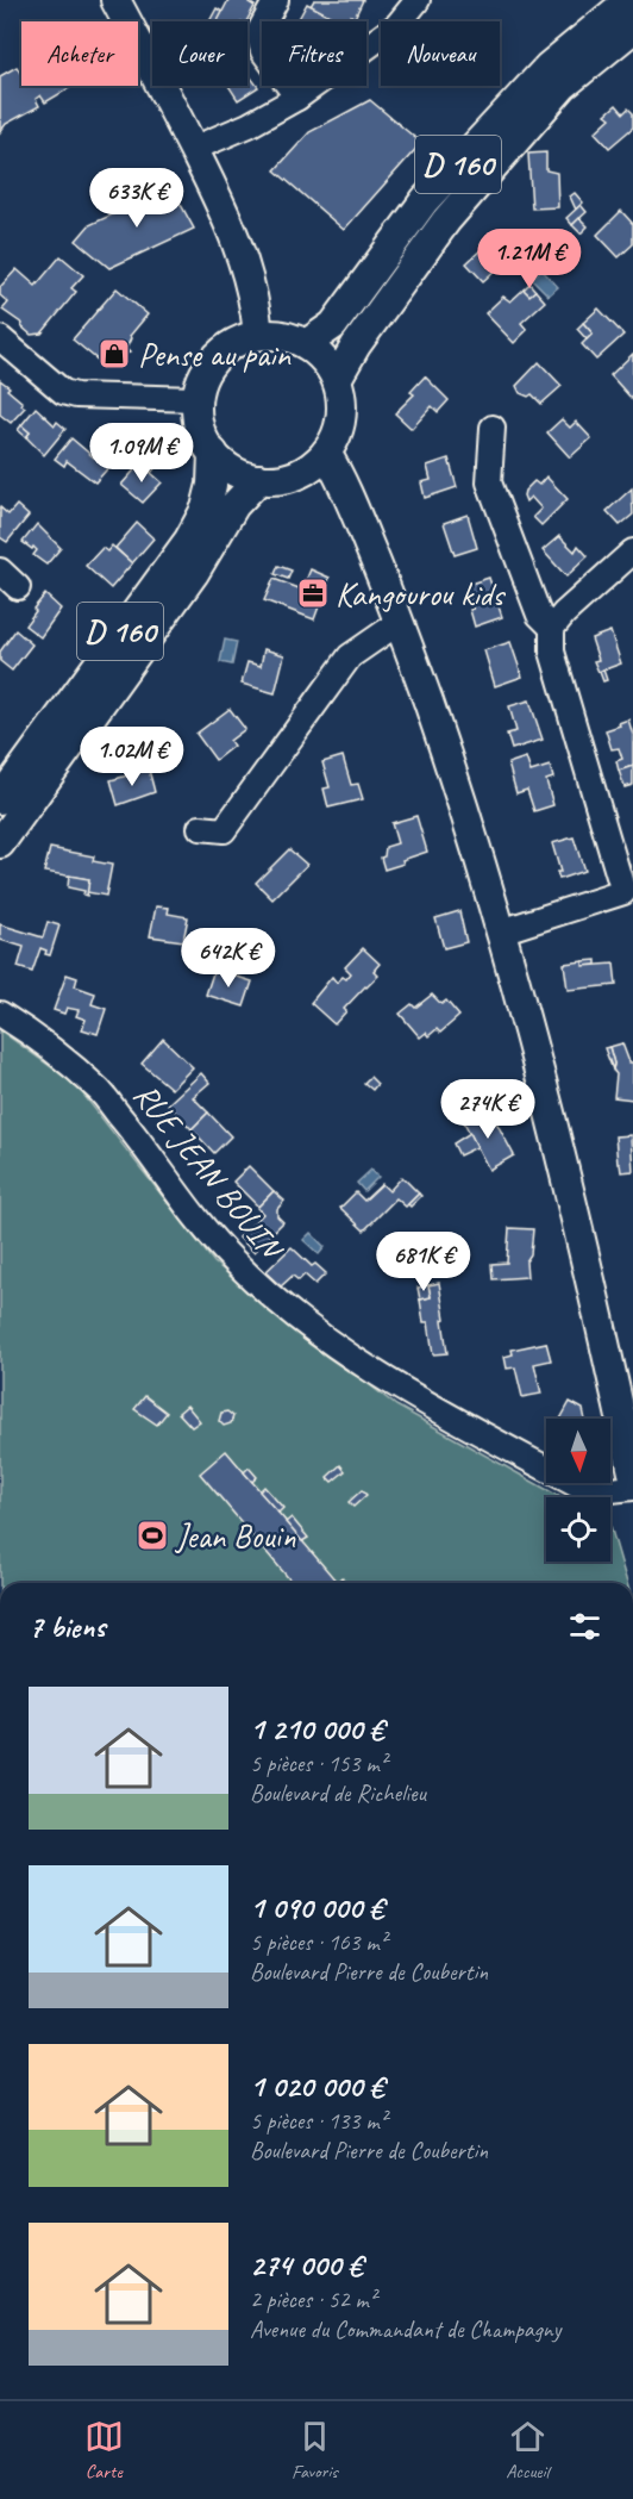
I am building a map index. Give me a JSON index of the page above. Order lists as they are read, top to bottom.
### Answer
{
  "streets": {
    "main road": ["D 160"],
    "street": ["RUE JEAN BOUIN"]
  },
  "places": {
    "shop": ["Pense au pain"],
    "office": ["Kangourou kids"],
    "sports": ["Jean Bouin"]
  },
  "north": "bottom",
  "page": {
    "chip": [
      "Acheter",
      "Louer",
      "Filtres",
      "Nouveau"
    ],
    "price": [
      "633K €",
      "1.21M €",
      "1.09M €",
      "1.02M €",
      "642K €",
      "274K €",
      "681K €"
    ],
    "heading": "7 biens",
    "list": [
      {
        "name": "1 210 000 €",
        "note": "5 pièces · 153 m² · Boulevard de Richelieu"
      },
      {
        "name": "1 090 000 €",
        "note": "5 pièces · 163 m² · Boulevard Pierre de Coubertin"
      },
      {
        "name": "1 020 000 €",
        "note": "5 pièces · 133 m² · Boulevard Pierre de Coubertin"
      },
      {
        "name": "274 000 €",
        "note": "2 pièces · 52 m² · Avenue du Commandant de Champagny"
      }
    ],
    "tabs": ["Carte", "Favoris", "Accueil"]
  }
}
